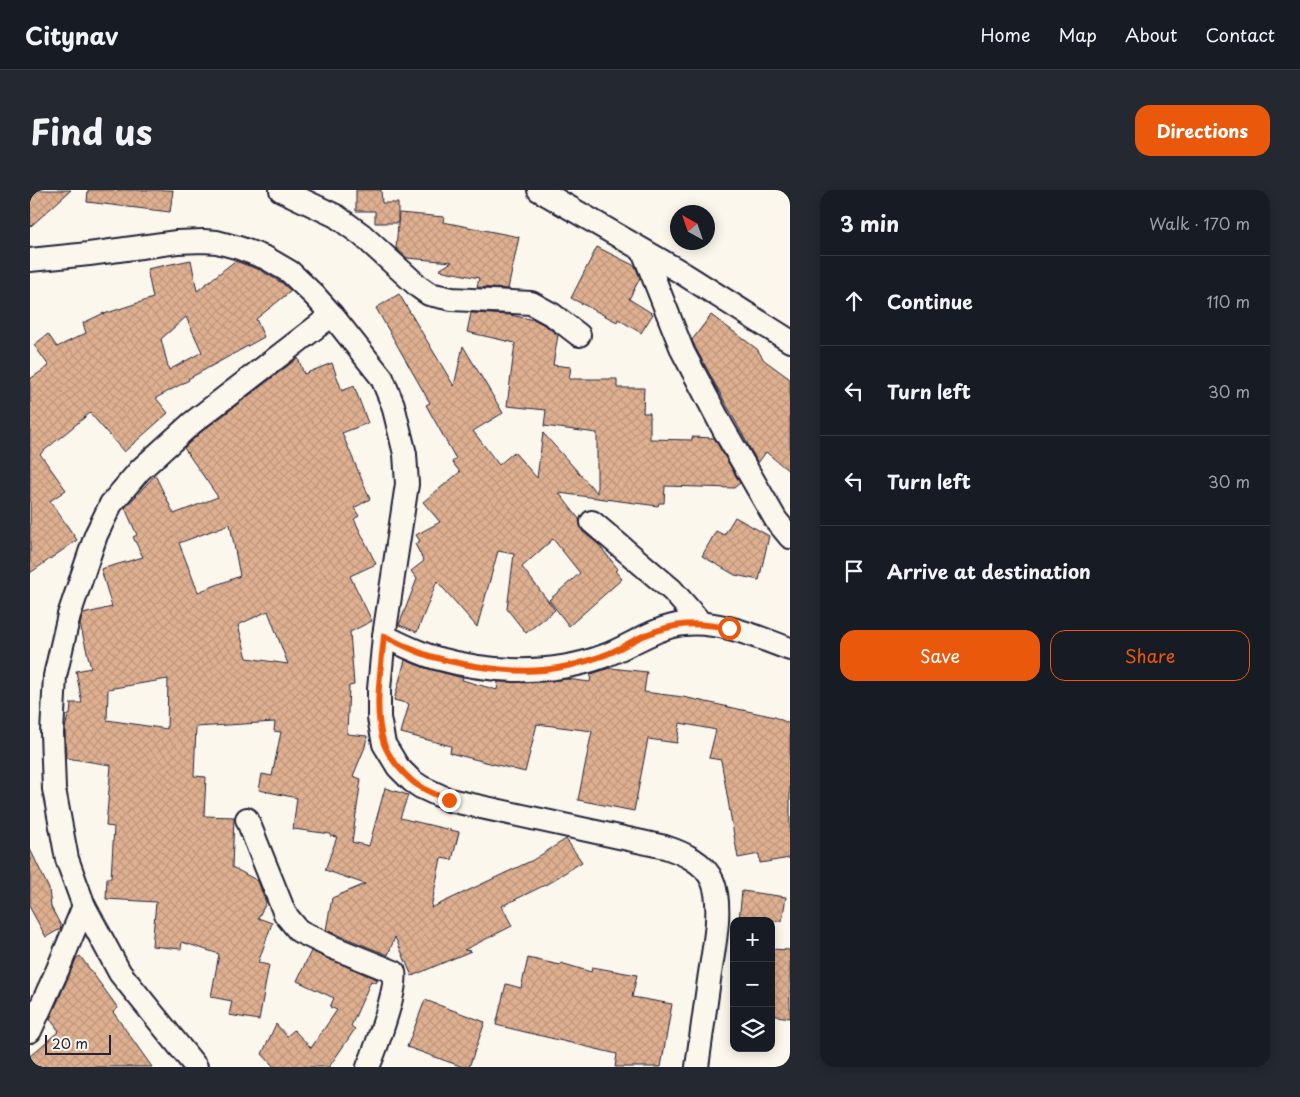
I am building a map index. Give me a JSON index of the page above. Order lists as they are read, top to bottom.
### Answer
{
  "scale_bar": "20 m",
  "north": "top left",
  "page": {
    "header": "Citynav",
    "nav": [
      "Home",
      "Map",
      "About",
      "Contact"
    ],
    "title": "Find us",
    "buttons": [
      "Directions",
      ["Save", "Share"]
    ],
    "heading": ["3 min", "Walk · 170 m"],
    "list": [
      ["Continue", "110 m"],
      ["Turn left", "30 m"],
      ["Turn left", "30 m"],
      "Arrive at destination"
    ],
    "map_buttons": ["+", "−"],
    "scale": "20 m"
  }
}
